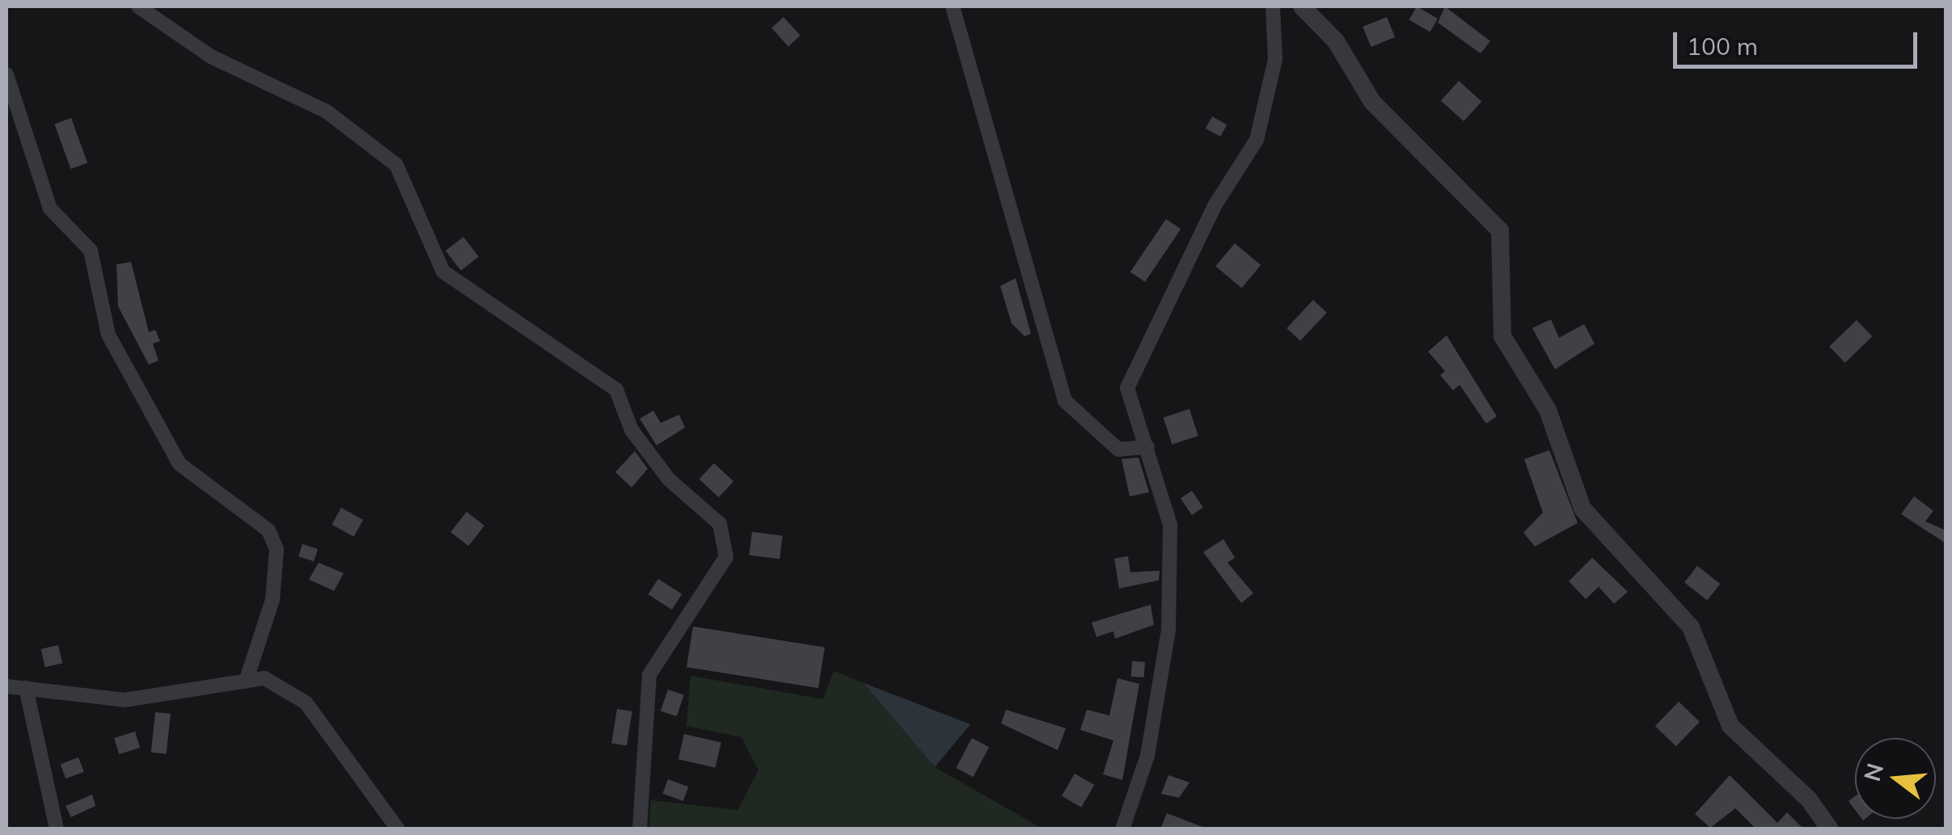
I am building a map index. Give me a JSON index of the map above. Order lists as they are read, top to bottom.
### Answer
{
  "scale_bar": "100 m",
  "north": "left"
}
